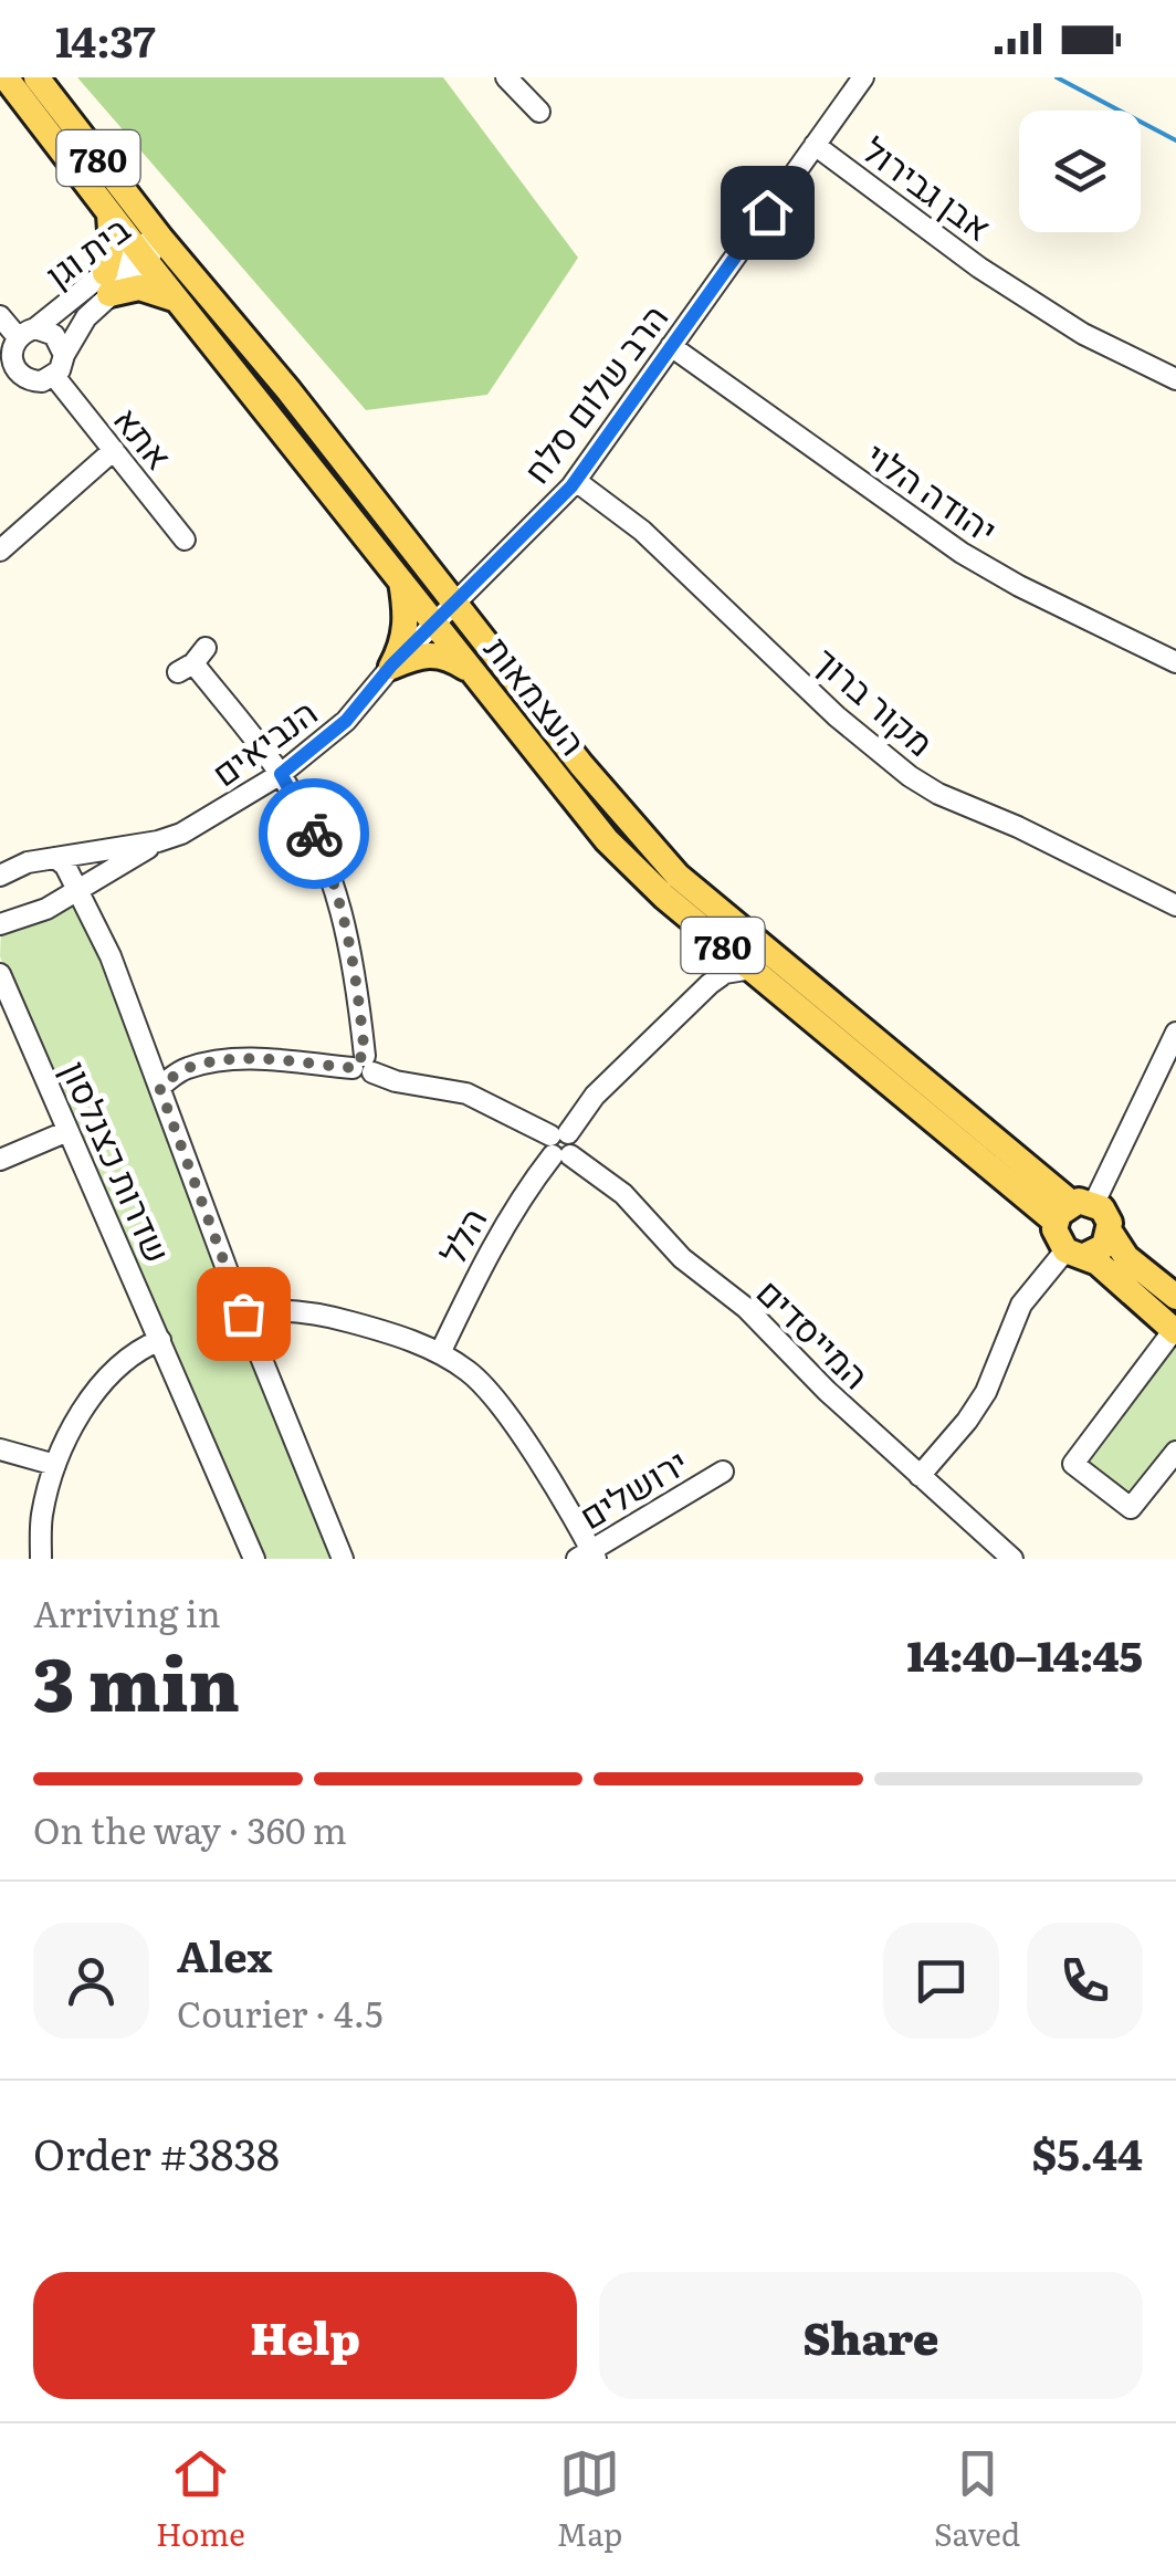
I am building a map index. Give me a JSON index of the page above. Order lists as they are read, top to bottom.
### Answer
{
  "streets": {
    "main road": ["780", "העצמאות"],
    "street": [
      "אבן גבירול",
      "בית וגן",
      "הרב שלום סלח",
      "אתא",
      "יהודה הלוי",
      "מקור ברוך",
      "הנביאים",
      "שדרות כצנלסון",
      "הלל",
      "המייסדים",
      "ירושלים"
    ]
  },
  "crossings": [
    ["אבן גבירול", "הרב שלום סלח"],
    ["בית וגן", "אתא"],
    ["בית וגן", "העצמאות"],
    ["הרב שלום סלח", "יהודה הלוי"],
    ["הרב שלום סלח", "העצמאות"],
    ["הרב שלום סלח", "מקור ברוך"],
    ["הרב שלום סלח", "הנביאים"],
    ["העצמאות", "הנביאים"],
    ["העצמאות", "הלל"],
    ["הנביאים", "שדרות כצנלסון"],
    ["שדרות כצנלסון", "המייסדים"],
    ["הלל", "המייסדים"]
  ],
  "page": {
    "status": "14:37",
    "heading": ["3 min", "Arriving in", "14:40–14:45"],
    "panel": [
      "Alex",
      "Courier · 4.5",
      "Order #3838",
      "$5.44"
    ],
    "bar": "On the way · 360 m",
    "buttons": ["Help", "Share"],
    "tabs": ["Home", "Map", "Saved"]
  }
}
